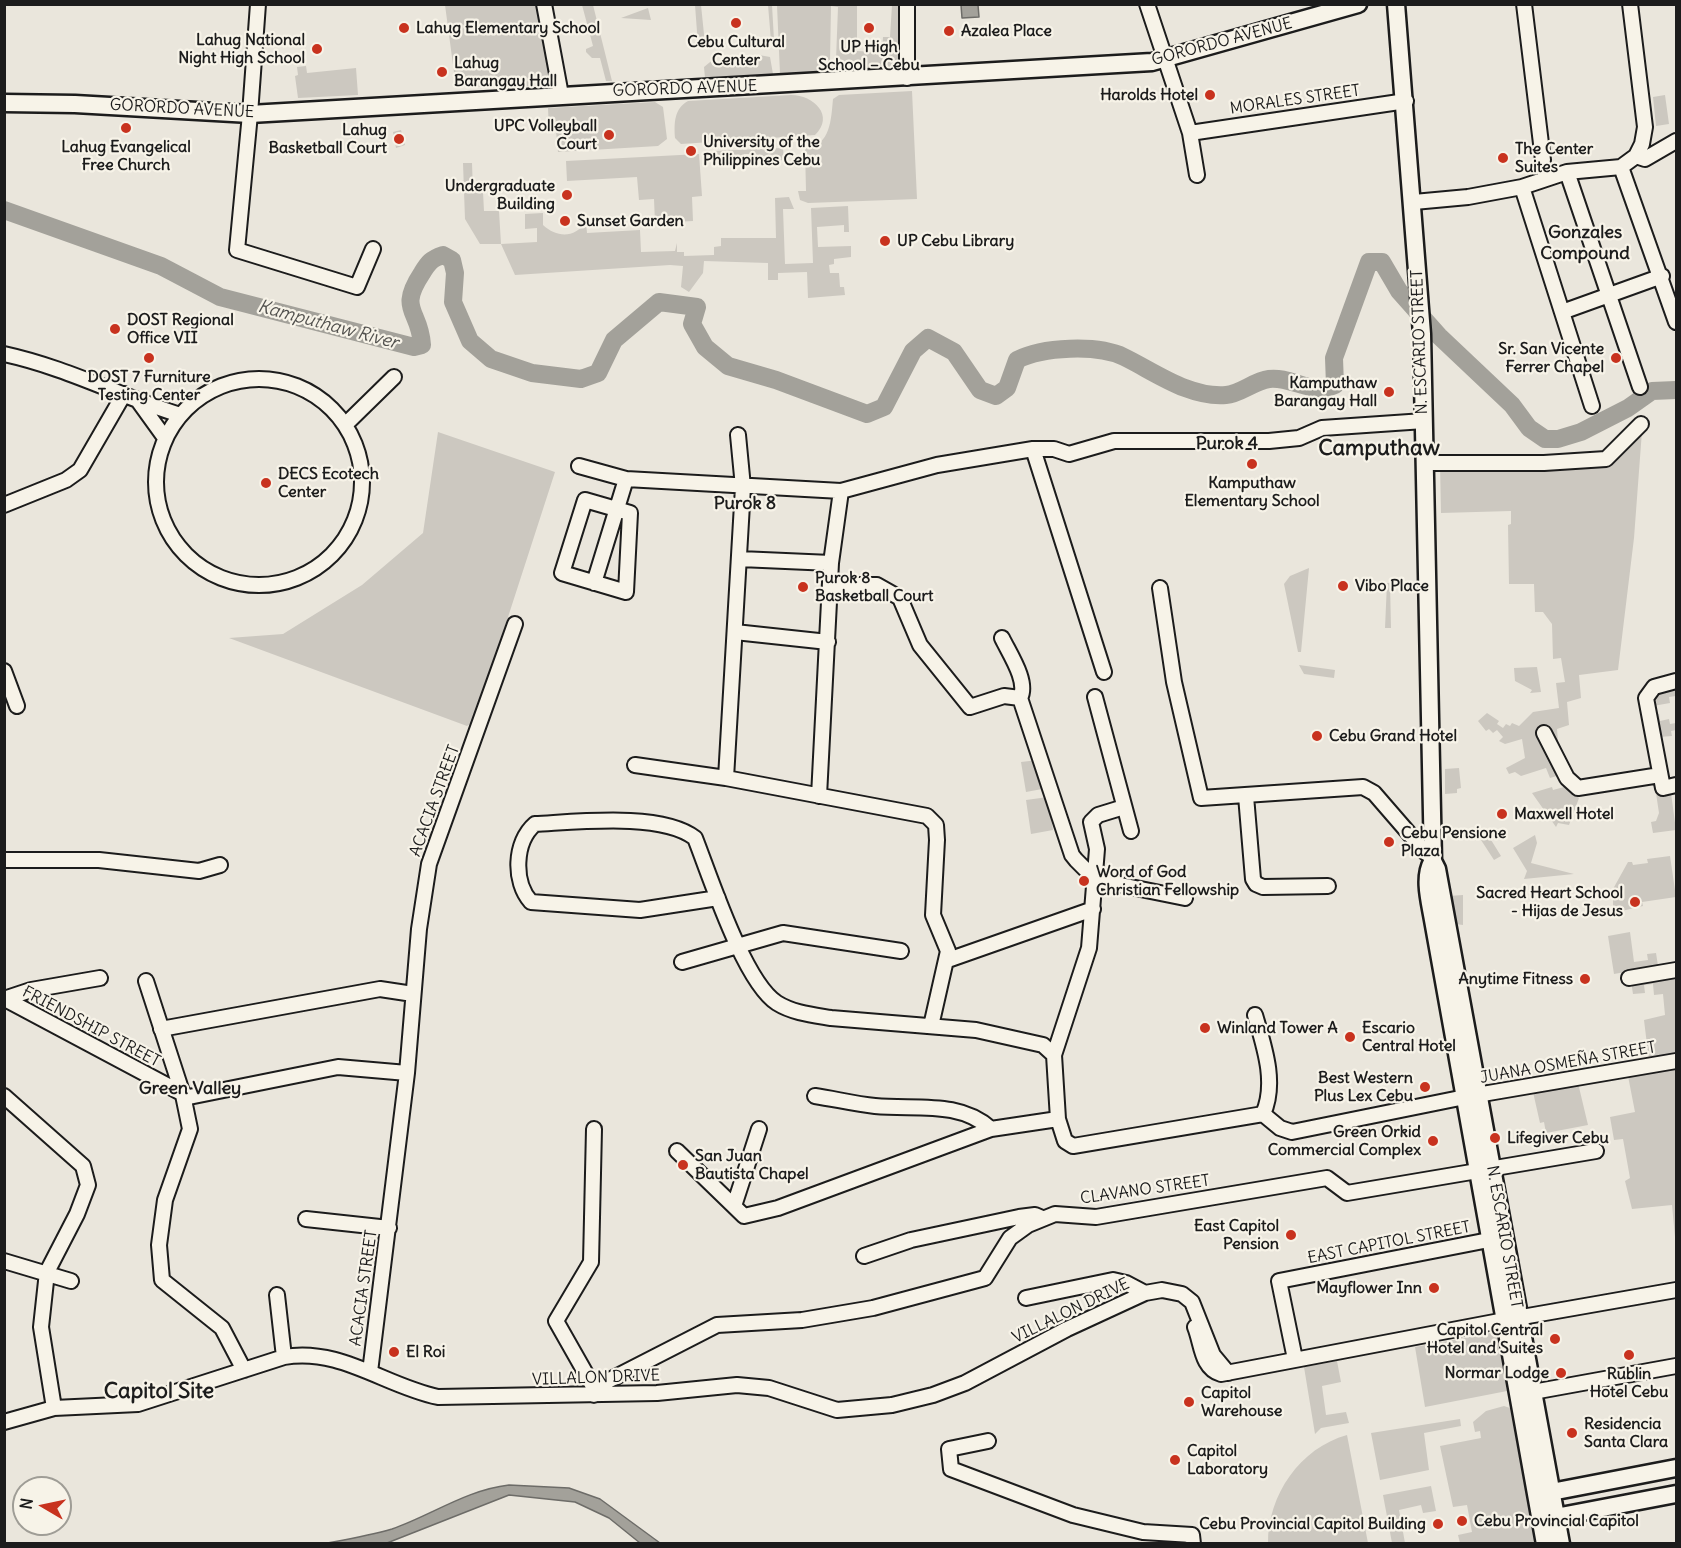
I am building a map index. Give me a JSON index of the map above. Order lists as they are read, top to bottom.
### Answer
{
  "streets": {
    "main road": ["GORORDO AVENUE", "N. ESCARIO STREET"],
    "street": [
      "MORALES STREET",
      "ACACIA STREET",
      "FRIENDSHIP STREET",
      "JUANA OSMEÑA STREET",
      "CLAVANO STREET",
      "EAST CAPITOL STREET",
      "VILLALON DRIVE"
    ]
  },
  "crossings": [
    ["MORALES STREET", "N. ESCARIO STREET"],
    ["N. ESCARIO STREET", "JUANA OSMEÑA STREET"],
    ["N. ESCARIO STREET", "CLAVANO STREET"],
    ["N. ESCARIO STREET", "EAST CAPITOL STREET"],
    ["N. ESCARIO STREET", "VILLALON DRIVE"],
    ["ACACIA STREET", "VILLALON DRIVE"],
    ["CLAVANO STREET", "VILLALON DRIVE"],
    ["EAST CAPITOL STREET", "VILLALON DRIVE"]
  ],
  "districts": [
    "Gonzales Compound",
    "Purok 4",
    "Camputhaw",
    "Purok 8",
    "Green Valley",
    "Capitol Site"
  ],
  "water": ["Kamputhaw River"],
  "places": [
    "Cebu Cultural Center",
    "Lahug Elementary School",
    "UP High School – Cebu",
    "Azalea Place",
    "Lahug National Night High School",
    "Lahug Barangay Hall",
    "Harolds Hotel",
    "Lahug Evangelical Free Church",
    "UPC Volleyball Court",
    "Lahug Basketball Court",
    "University of the Philippines Cebu",
    "The Center Suites",
    "Undergraduate Building",
    "Sunset Garden",
    "UP Cebu Library",
    "DOST Regional Office VII",
    "DOST 7 Furniture Testing Center",
    "Sr. San Vicente Ferrer Chapel",
    "Kamputhaw Barangay Hall",
    "Kamputhaw Elementary School",
    "DECS Ecotech Center",
    "Vibo Place",
    "Purok 8 Basketball Court",
    "Cebu Grand Hotel",
    "Maxwell Hotel",
    "Cebu Pensione Plaza",
    "Word of God Christian Fellowship",
    "Sacred Heart School - Hijas de Jesus",
    "Anytime Fitness",
    "Winland Tower A",
    "Escario Central Hotel",
    "Best Western Plus Lex Cebu",
    "Lifegiver Cebu",
    "Green Orkid Commercial Complex",
    "San Juan Bautista Chapel",
    "East Capitol Pension",
    "Mayflower Inn",
    "Capitol Central Hotel and Suites",
    "El Roi",
    "Rublin Hotel Cebu",
    "Normar Lodge",
    "Capitol Warehouse",
    "Residencia Santa Clara",
    "Capitol Laboratory",
    "Cebu Provincial Capitol",
    "Cebu Provincial Capitol Building"
  ],
  "north": "left"
}
